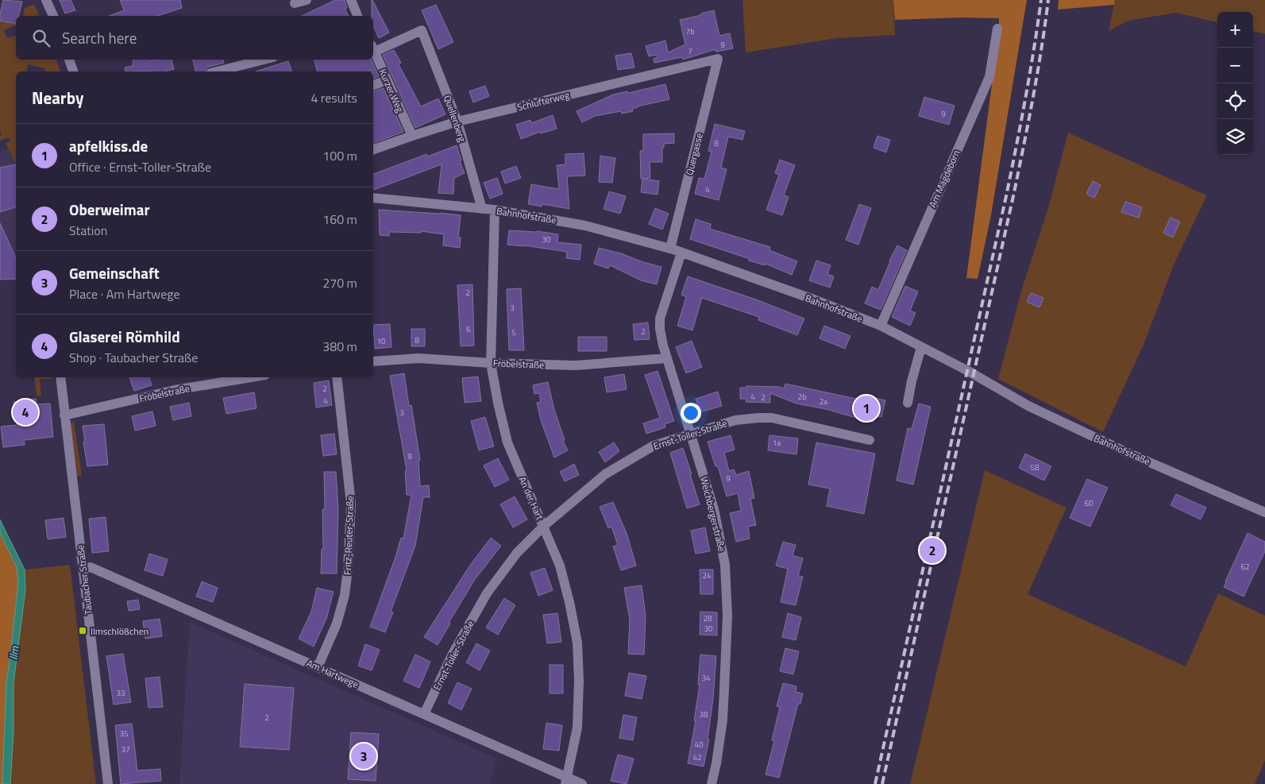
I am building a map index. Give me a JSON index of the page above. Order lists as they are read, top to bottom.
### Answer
{
  "streets": {
    "street": [
      "Kurzer Weg",
      "Schlufterweg",
      "Quellenberg",
      "Quergasse",
      "Am Mägdeborn",
      "Bahnhofstraße",
      "Fröbelstraße",
      "Ernst-Toller-Straße",
      "An der Hart",
      "Weichbergerstraße",
      "Fritz-Reuter-Straße",
      "Taubacher Straße",
      "Am Hartwege"
    ]
  },
  "crossings": [
    ["Kurzer Weg", "Schlufterweg"],
    ["Kurzer Weg", "Quellenberg"],
    ["Schlufterweg", "Quellenberg"],
    ["Schlufterweg", "Quergasse"],
    ["Quellenberg", "Bahnhofstraße"],
    ["Quergasse", "Bahnhofstraße"],
    ["Am Mägdeborn", "Bahnhofstraße"],
    ["Bahnhofstraße", "An der Hart"],
    ["Bahnhofstraße", "Weichbergerstraße"],
    ["Fröbelstraße", "An der Hart"],
    ["Fröbelstraße", "Weichbergerstraße"],
    ["Fröbelstraße", "Taubacher Straße"],
    ["Ernst-Toller-Straße", "An der Hart"],
    ["Ernst-Toller-Straße", "Weichbergerstraße"],
    ["Ernst-Toller-Straße", "Am Hartwege"],
    ["An der Hart", "Am Hartwege"],
    ["Fritz-Reuter-Straße", "Am Hartwege"],
    ["Taubacher Straße", "Am Hartwege"]
  ],
  "water": ["Ilm"],
  "places": {
    "transit": ["Ilmschlößchen"]
  },
  "house_numbers": [
    "7b",
    "9",
    "7",
    "9",
    "8",
    "4",
    "30",
    "2",
    "3",
    "6",
    "2",
    "5",
    "8",
    "10",
    "2",
    "4",
    "2b",
    "2",
    "4",
    "2a",
    "3",
    "1a",
    "9",
    "58",
    "9",
    "60",
    "62",
    "24",
    "28",
    "30",
    "34",
    "33",
    "38",
    "2",
    "35",
    "40",
    "37",
    "42"
  ],
  "page": {
    "map_buttons": ["+", "−"],
    "search": "Search here",
    "heading": ["Nearby", "4 results"],
    "list": [
      {
        "mark": "1",
        "name": "apfelkiss.de",
        "note": "Office · Ernst-Toller-Straße",
        "value": "100 m"
      },
      {
        "mark": "2",
        "name": "Oberweimar",
        "note": "Station",
        "value": "160 m"
      },
      {
        "mark": "3",
        "name": "Gemeinschaft",
        "note": "Place · Am Hartwege",
        "value": "270 m"
      },
      {
        "mark": "4",
        "name": "Glaserei Römhild",
        "note": "Shop · Taubacher Straße",
        "value": "380 m"
      }
    ],
    "pins": [
      "1",
      "4",
      "2",
      "3"
    ]
  }
}
